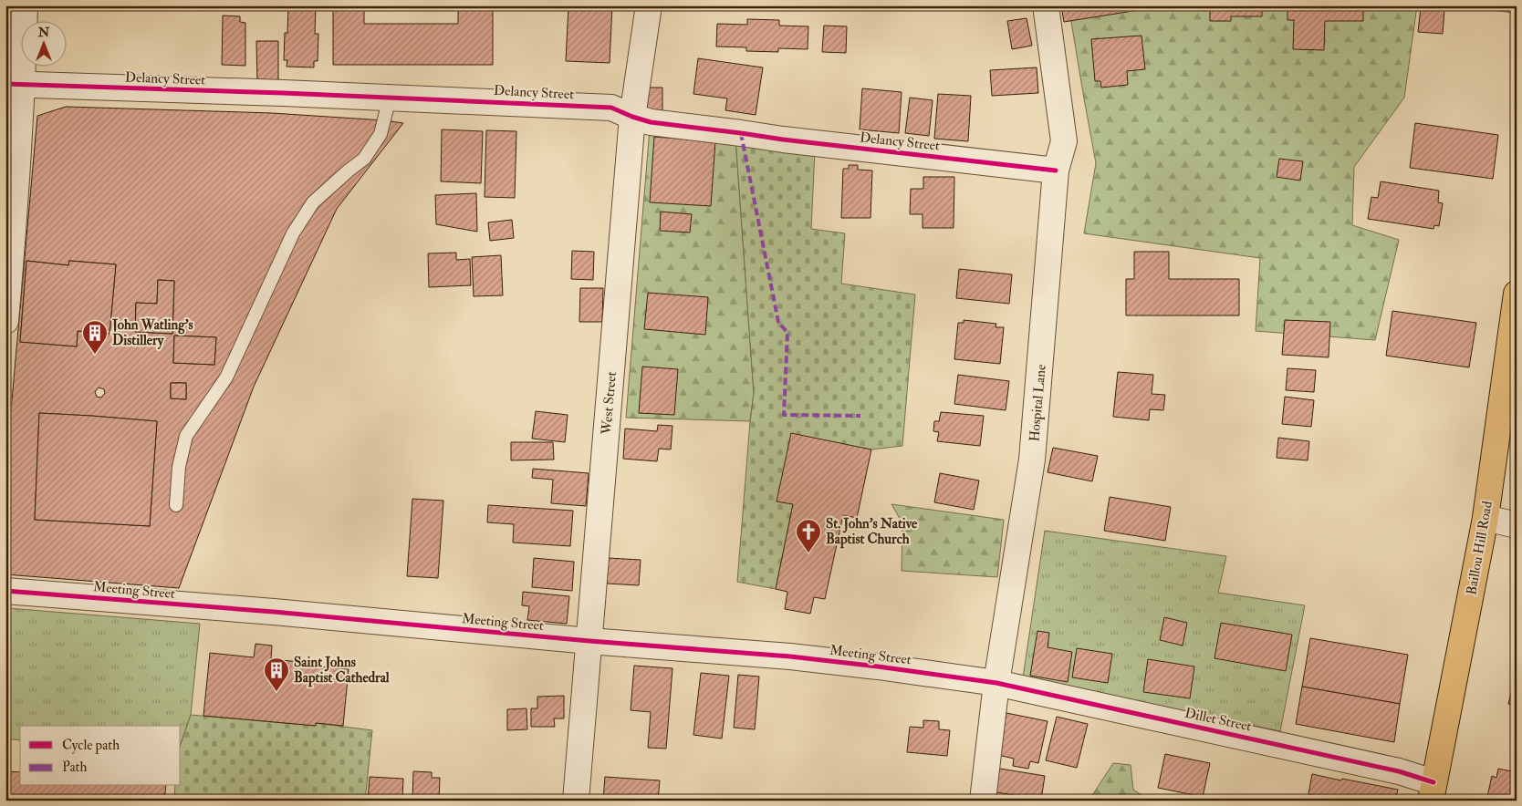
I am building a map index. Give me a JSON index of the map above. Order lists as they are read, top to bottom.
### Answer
{
  "streets": {
    "main road": ["Baillou Hill Road"],
    "street": [
      "Delancy Street",
      "West Street",
      "Hospital Lane",
      "Meeting Street",
      "Dillet Street"
    ]
  },
  "crossings": [
    ["Delancy Street", "West Street"],
    ["Delancy Street", "Hospital Lane"],
    ["West Street", "Meeting Street"],
    ["Hospital Lane", "Meeting Street"],
    ["Hospital Lane", "Dillet Street"],
    ["Baillou Hill Road", "Dillet Street"],
    ["Meeting Street", "Dillet Street"]
  ],
  "places": {
    "building": ["John Watling's Distillery", "Saint Johns Baptist Cathedral"],
    "church": ["St. John's Native Baptist Church"]
  },
  "legend": ["Cycle path", "Path"],
  "north": "top"
}
